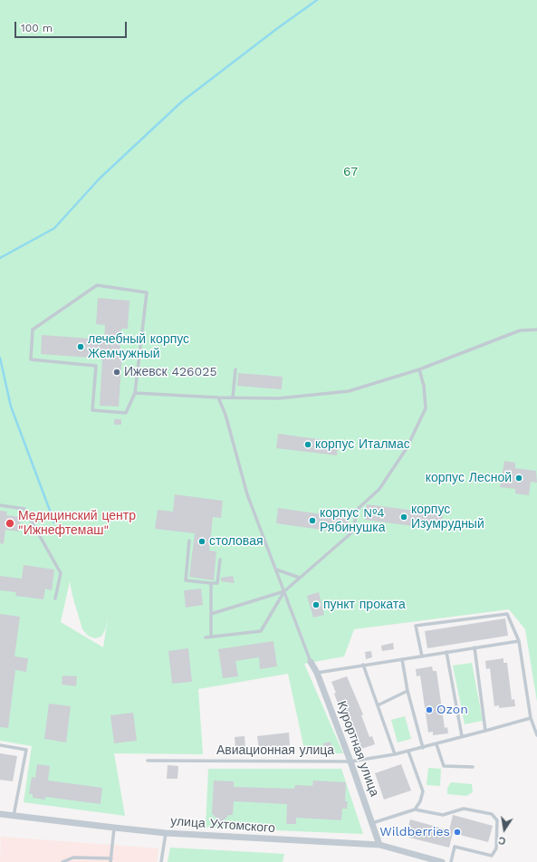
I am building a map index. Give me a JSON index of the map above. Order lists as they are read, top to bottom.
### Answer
{
  "streets": {
    "street": ["Курортная улица", "улица Ухтомского"],
    "lane": ["Авиационная улица"]
  },
  "crossings": [
    ["Курортная улица", "Авиационная улица"],
    ["Курортная улица", "улица Ухтомского"]
  ],
  "parks": ["67"],
  "places": [
    "лечебный корпус Жемчужный",
    "Ижевск 426025",
    "корпус Италмас",
    "корпус Лесной",
    "корпус Изумрудный",
    "корпус №4 Рябинушка",
    "Медицинский центр \"Ижнефтемаш\"",
    "столовая",
    "пункт проката",
    "Ozon",
    "Wildberries"
  ],
  "scale_bar": "100 m",
  "north": "bottom"
}
